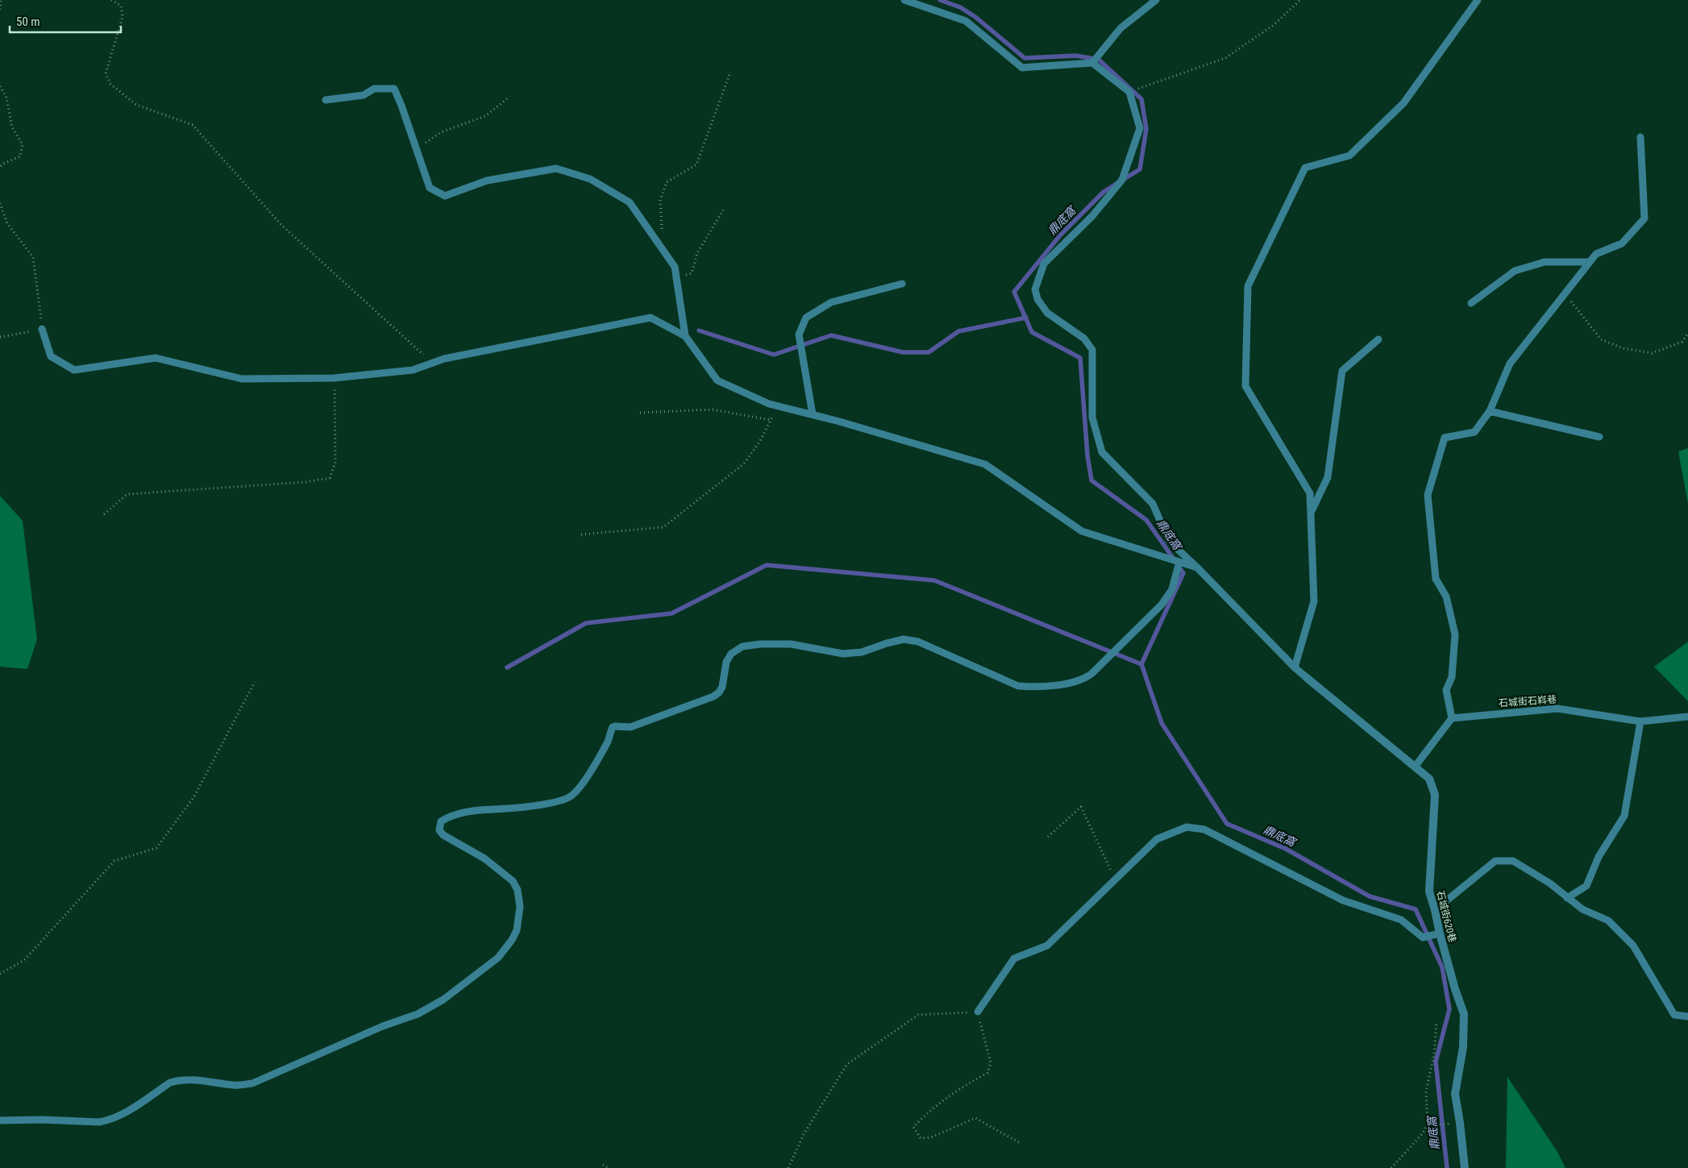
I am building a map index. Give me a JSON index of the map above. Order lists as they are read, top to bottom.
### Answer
{
  "streets": {
    "street": ["石城街620巷"],
    "lane": ["石城街石嵙巷"]
  },
  "water": ["鼎底窩"],
  "scale_bar": "50 m"
}
